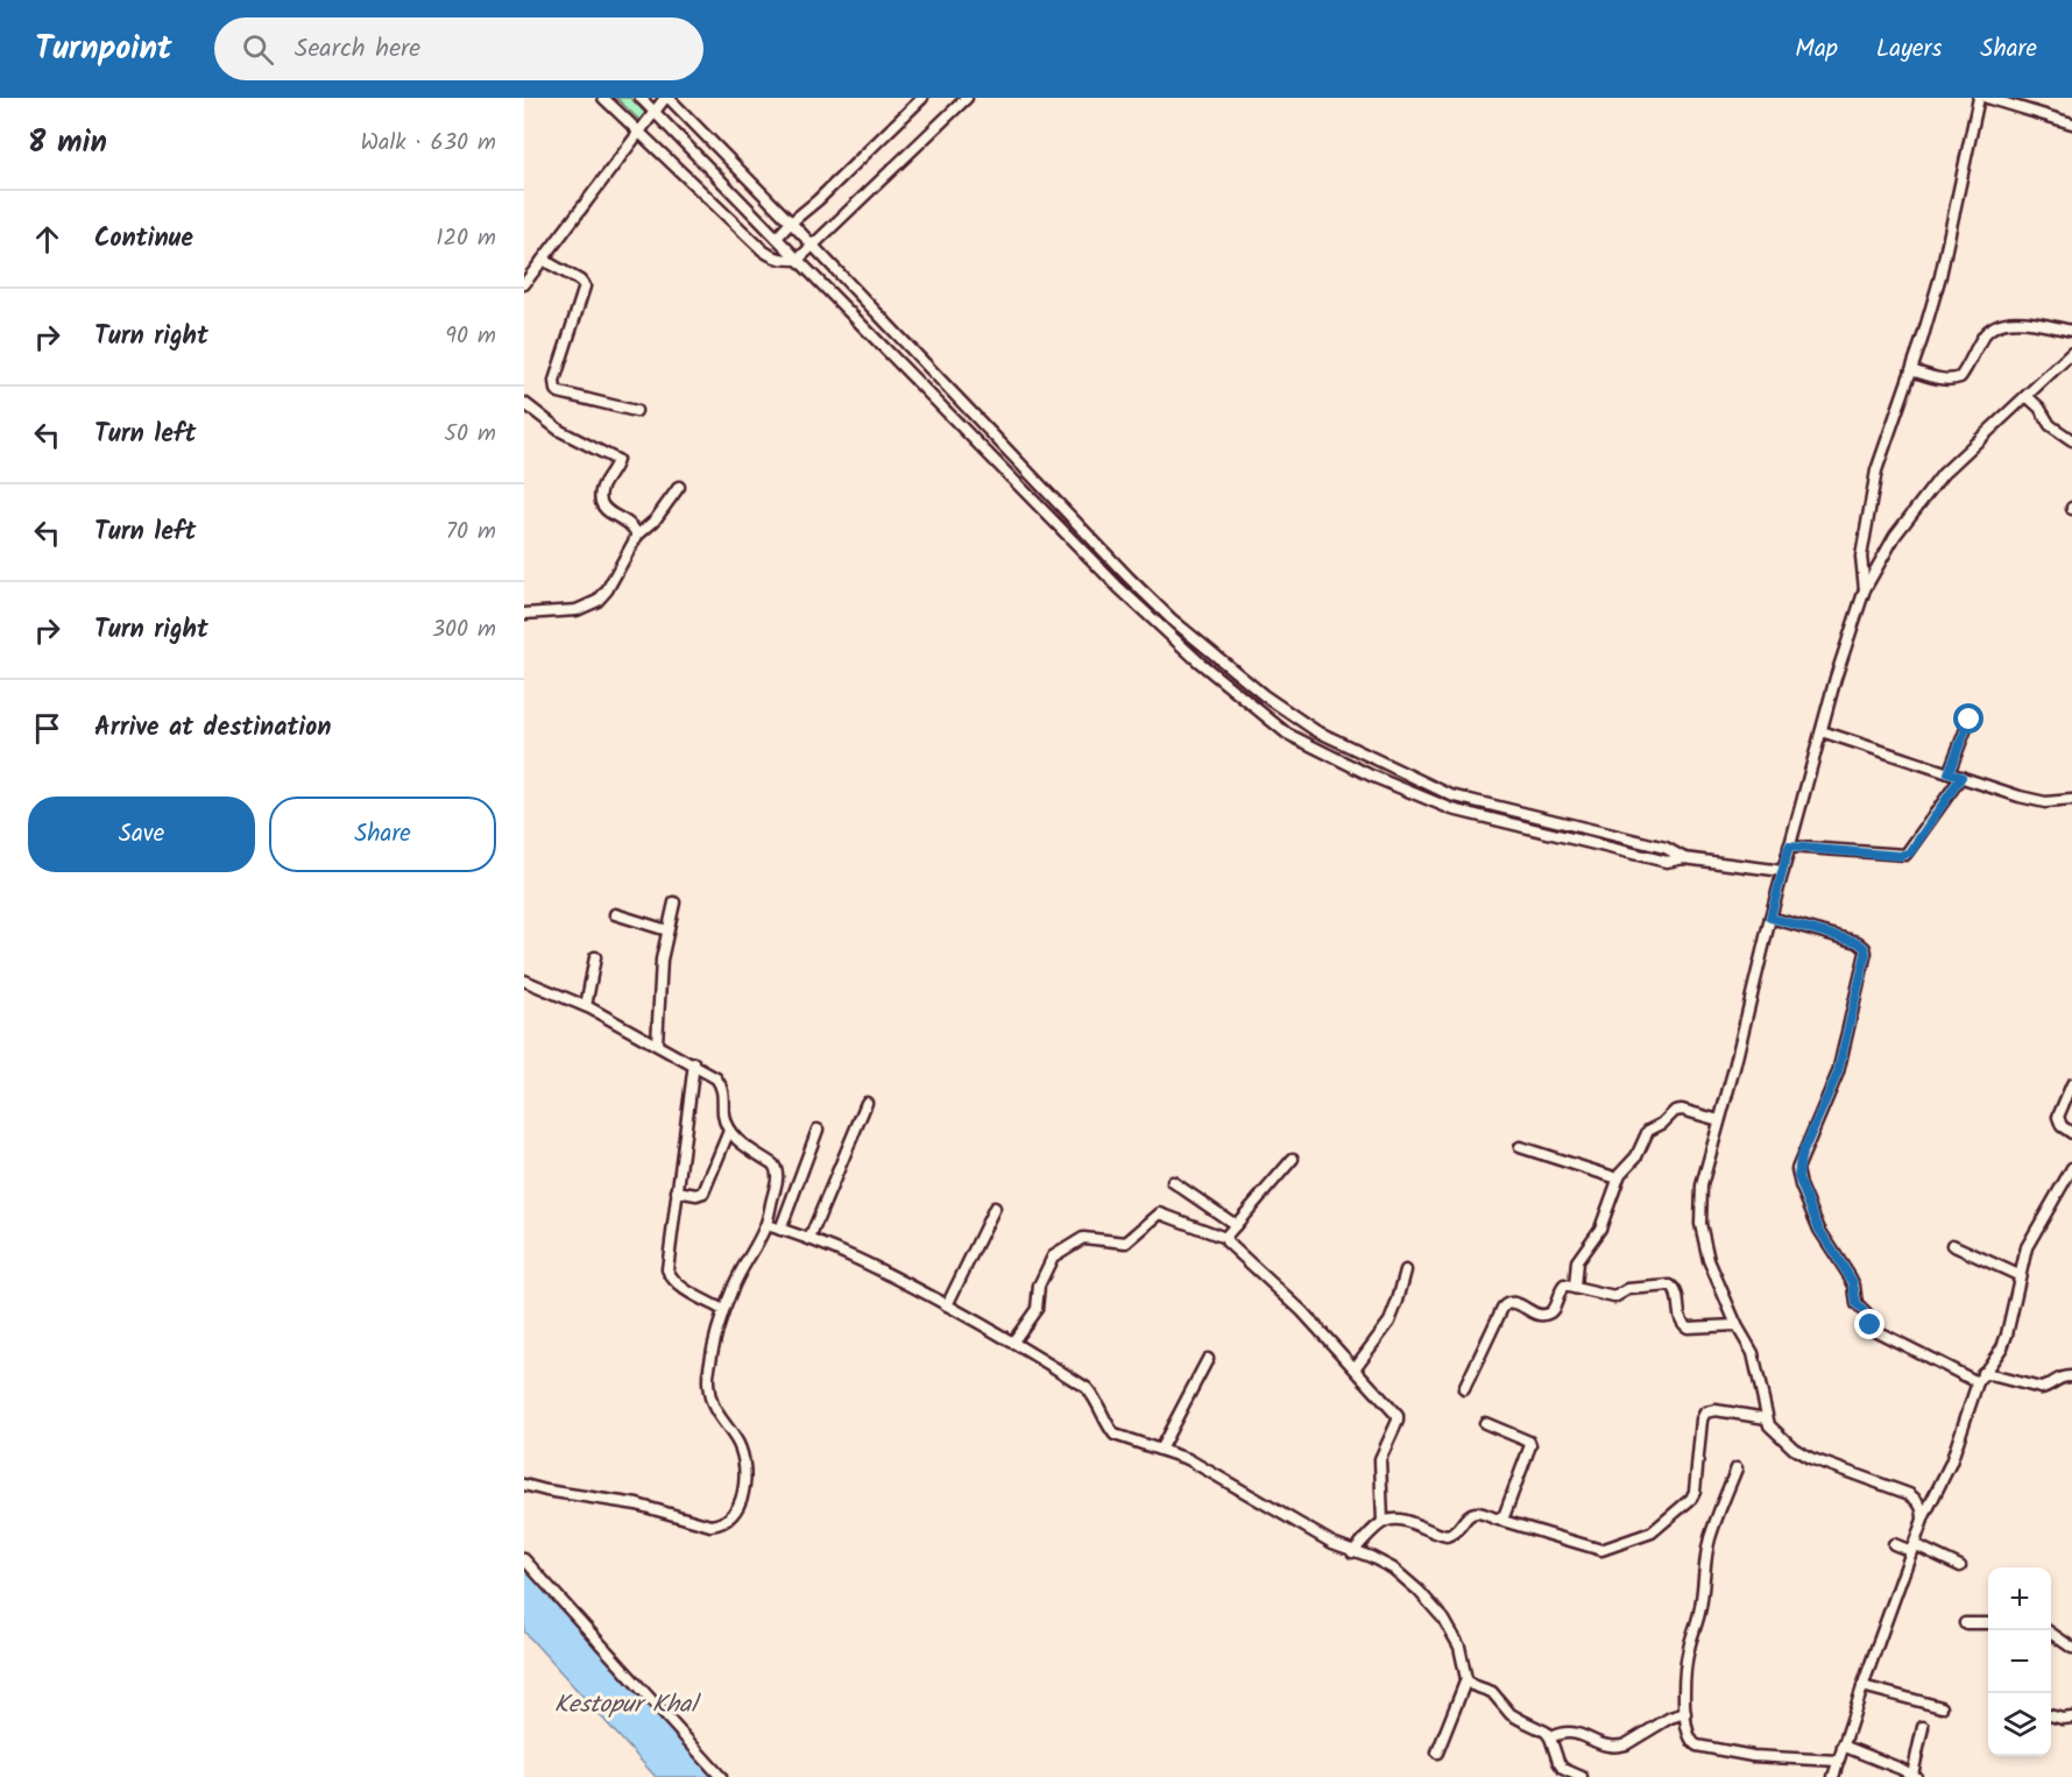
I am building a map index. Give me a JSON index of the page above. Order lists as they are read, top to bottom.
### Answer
{
  "water": ["Kestopur Khal"],
  "page": {
    "header": "Turnpoint",
    "search": "Search here",
    "nav": ["Map", "Layers", "Share"],
    "heading": ["8 min", "Walk · 630 m"],
    "list": [
      ["Continue", "120 m"],
      ["Turn right", "90 m"],
      ["Turn left", "50 m"],
      ["Turn left", "70 m"],
      ["Turn right", "300 m"],
      "Arrive at destination"
    ],
    "buttons": ["Save", "Share"],
    "map_buttons": ["+", "−"]
  }
}
